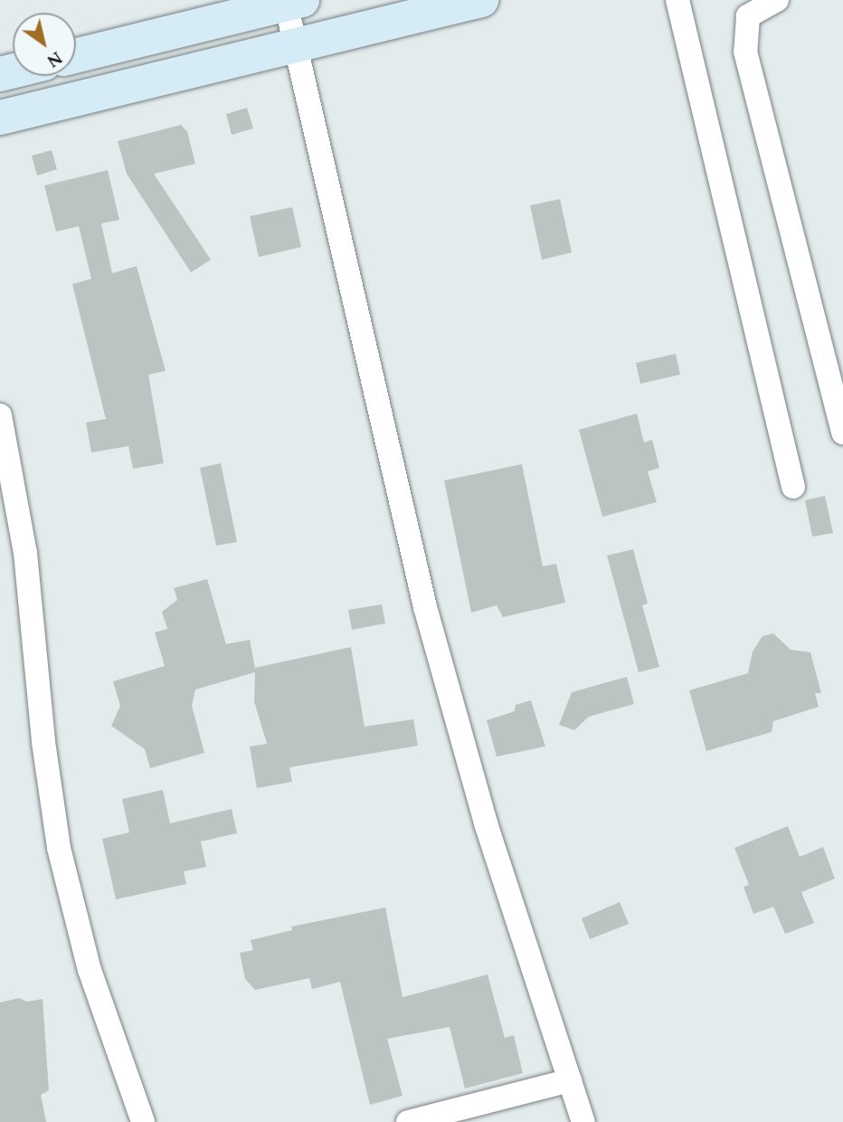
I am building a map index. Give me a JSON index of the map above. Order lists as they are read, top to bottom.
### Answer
{
  "north": "bottom right"
}
